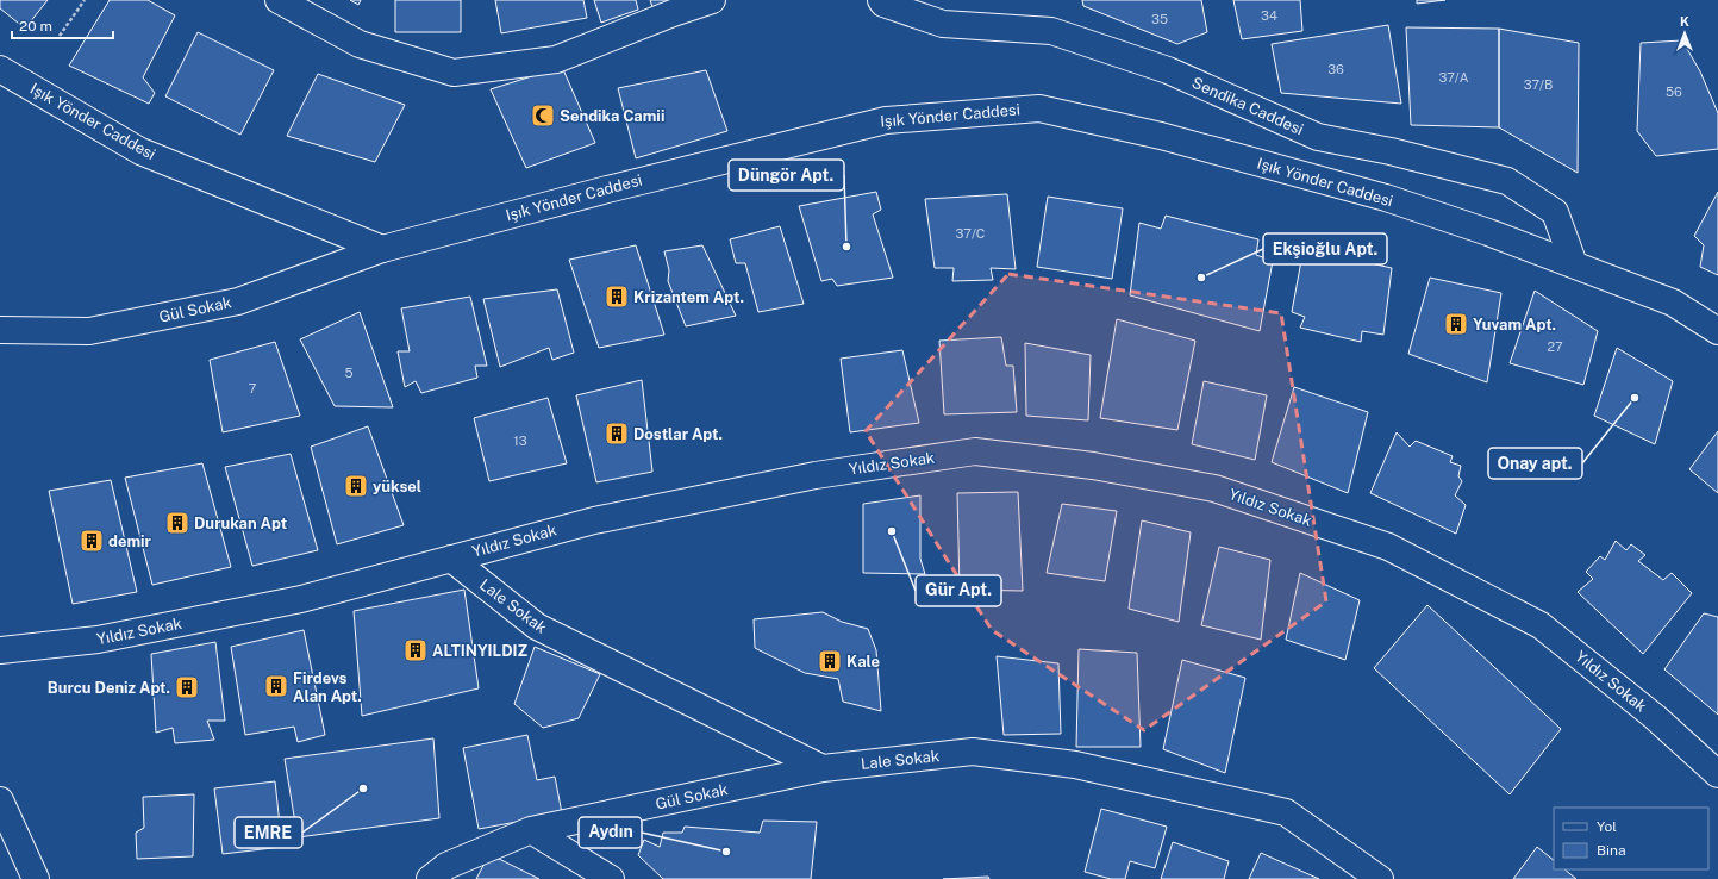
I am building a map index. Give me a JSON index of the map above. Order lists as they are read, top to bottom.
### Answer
{
  "streets": {
    "street": [
      "Sendika Caddesi",
      "Işık Yönder Caddesi",
      "Gül Sokak",
      "Yıldız Sokak",
      "Lale Sokak"
    ]
  },
  "crossings": [
    ["Sendika Caddesi", "Işık Yönder Caddesi"],
    ["Işık Yönder Caddesi", "Gül Sokak"],
    ["Gül Sokak", "Lale Sokak"],
    ["Yıldız Sokak", "Lale Sokak"]
  ],
  "places": {
    "mosque": ["Sendika Camii"],
    "other": [
      "Düngör Apt.",
      "Ekşioğlu Apt.",
      "Onay apt.",
      "Gür Apt.",
      "EMRE",
      "Aydın"
    ],
    "building": [
      "Krizantem Apt.",
      "Yuvam Apt.",
      "Dostlar Apt.",
      "yüksel",
      "Durukan Apt",
      "demir",
      "ALTINYILDIZ",
      "Kale",
      "Firdevs Alan Apt.",
      "Burcu Deniz Apt."
    ]
  },
  "house_numbers": [
    "34",
    "35",
    "36",
    "37/A",
    "37/B",
    "56",
    "37/C",
    "27",
    "5",
    "7",
    "13"
  ],
  "legend": ["Yol", "Bina"],
  "scale_bar": "20 m",
  "north": "top"
}
